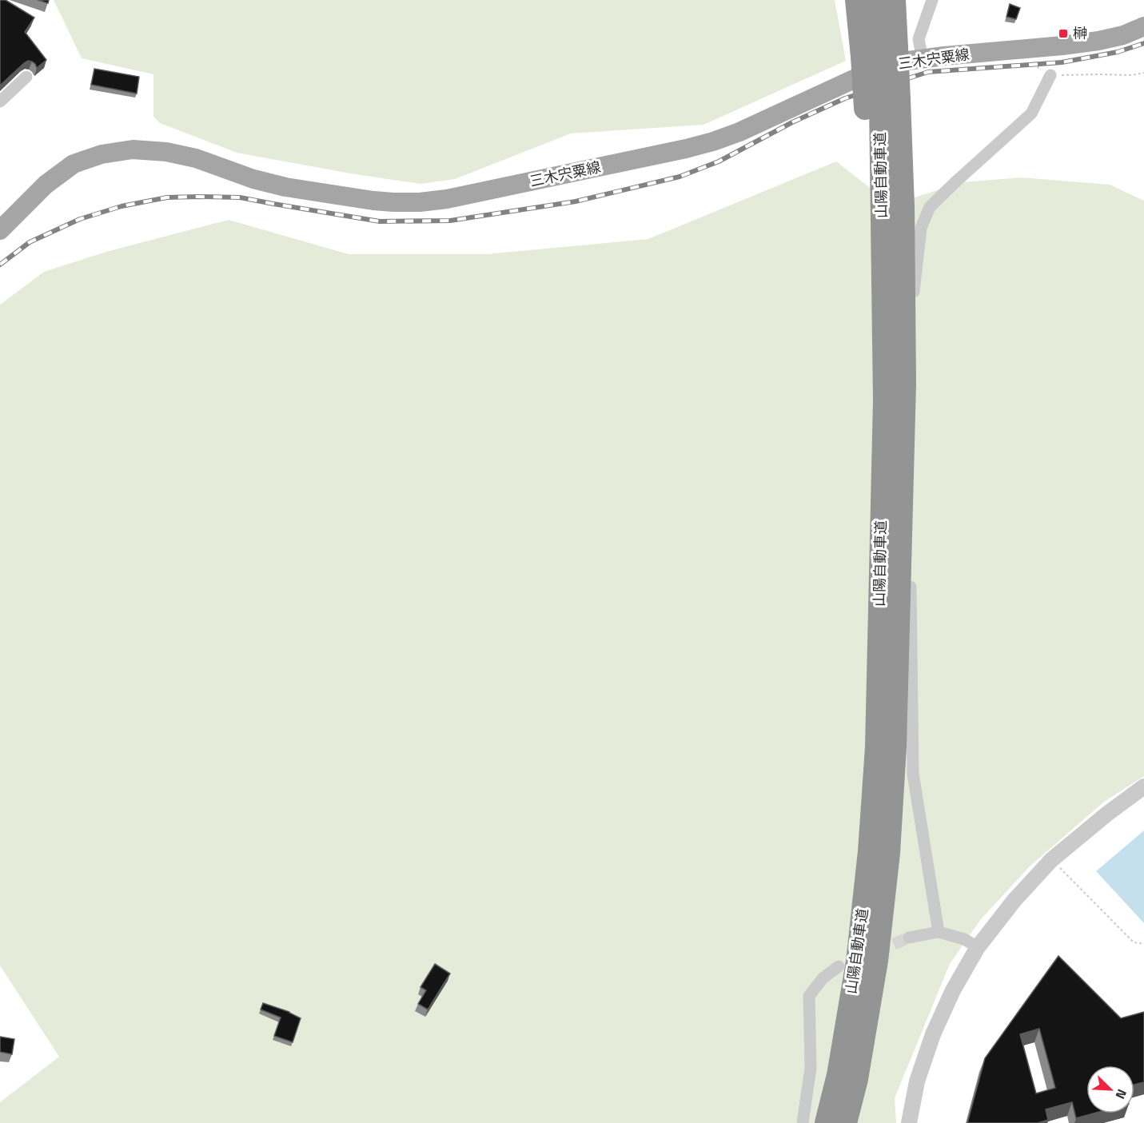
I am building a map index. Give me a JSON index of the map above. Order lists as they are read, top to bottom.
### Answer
{
  "streets": {
    "highway": ["山陽自動車道"],
    "main road": ["三木宍粟線"]
  },
  "places": {
    "transit": ["榊"]
  },
  "north": "bottom right"
}
